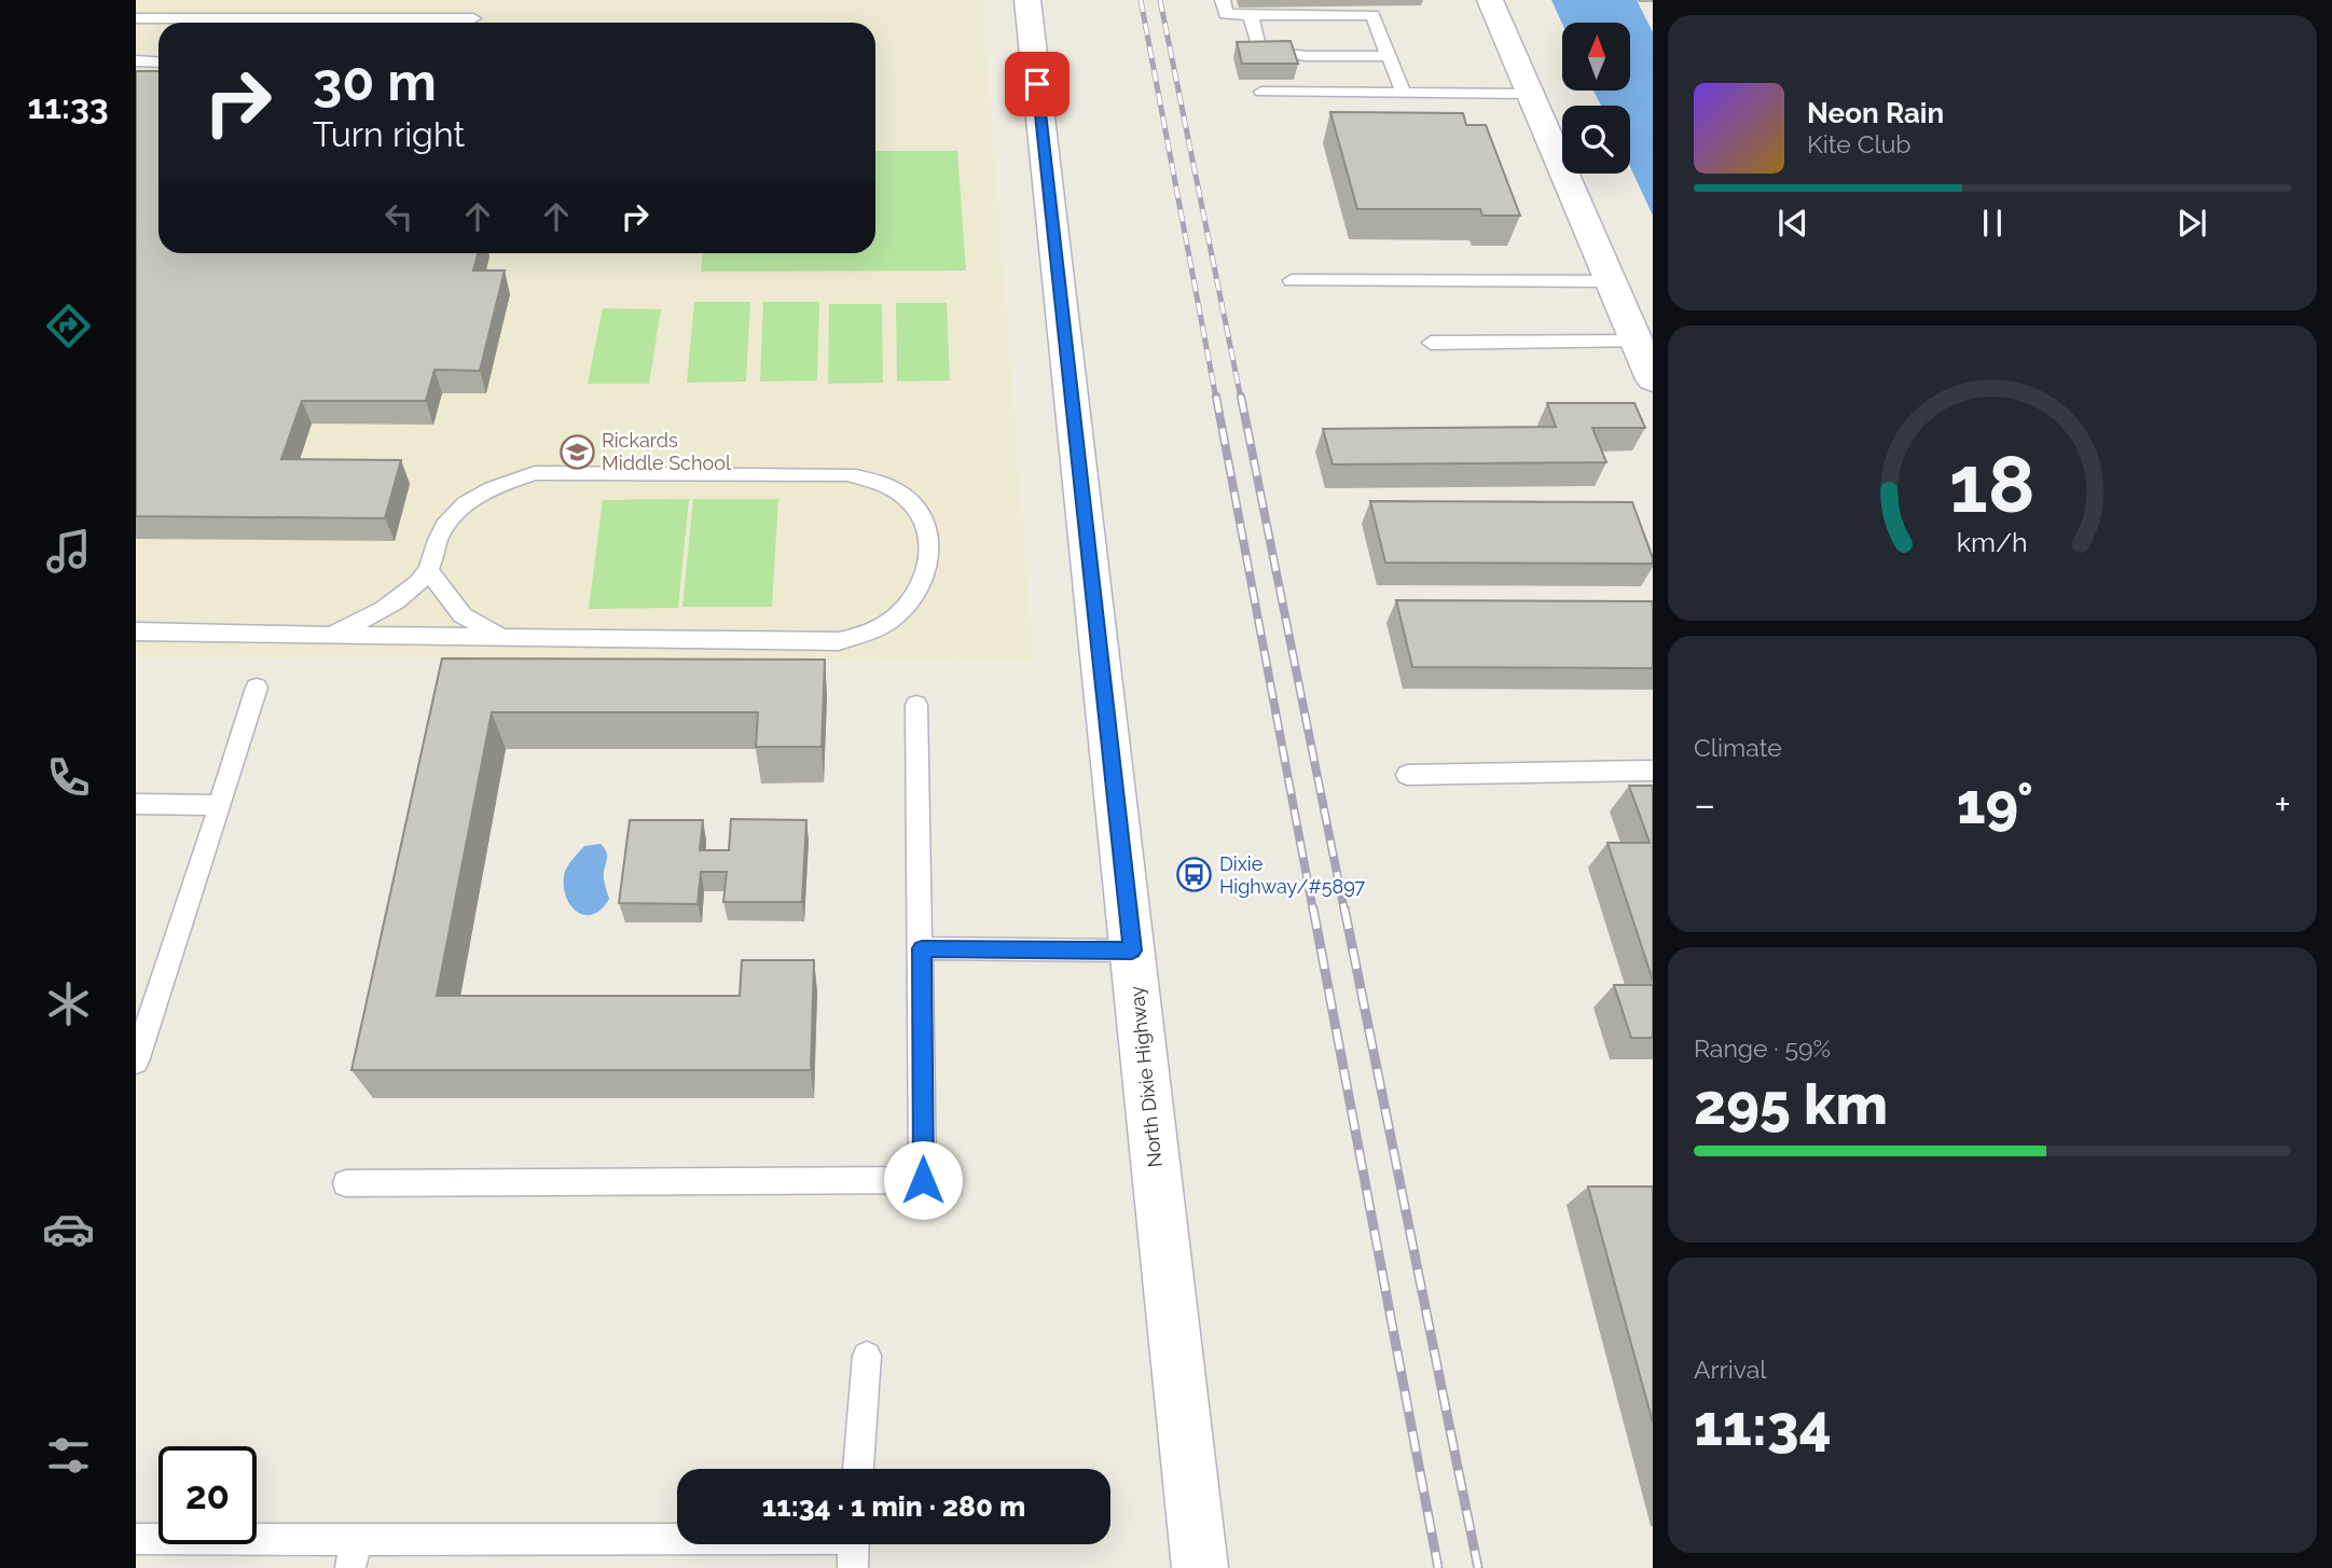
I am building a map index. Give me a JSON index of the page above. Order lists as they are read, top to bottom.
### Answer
{
  "streets": {
    "main road": ["North Dixie Highway"]
  },
  "places": {
    "school or university": ["Rickards Middle School"],
    "bus stop": ["Dixie Highway/#5897"]
  },
  "north": "top",
  "page": {
    "tabs": "11:33",
    "turn": ["30 m", "Turn right"],
    "song": ["Neon Rain", "Kite Club"],
    "tile": [
      "Climate",
      ["Range · 59%", "295 km"],
      ["Arrival", "11:34"]
    ],
    "heat": ["−", "19°", "+"],
    "limit": "20",
    "trip": "11:34 · 1 min · 280 m",
    "gauge": ["18", "km/h"]
  }
}
